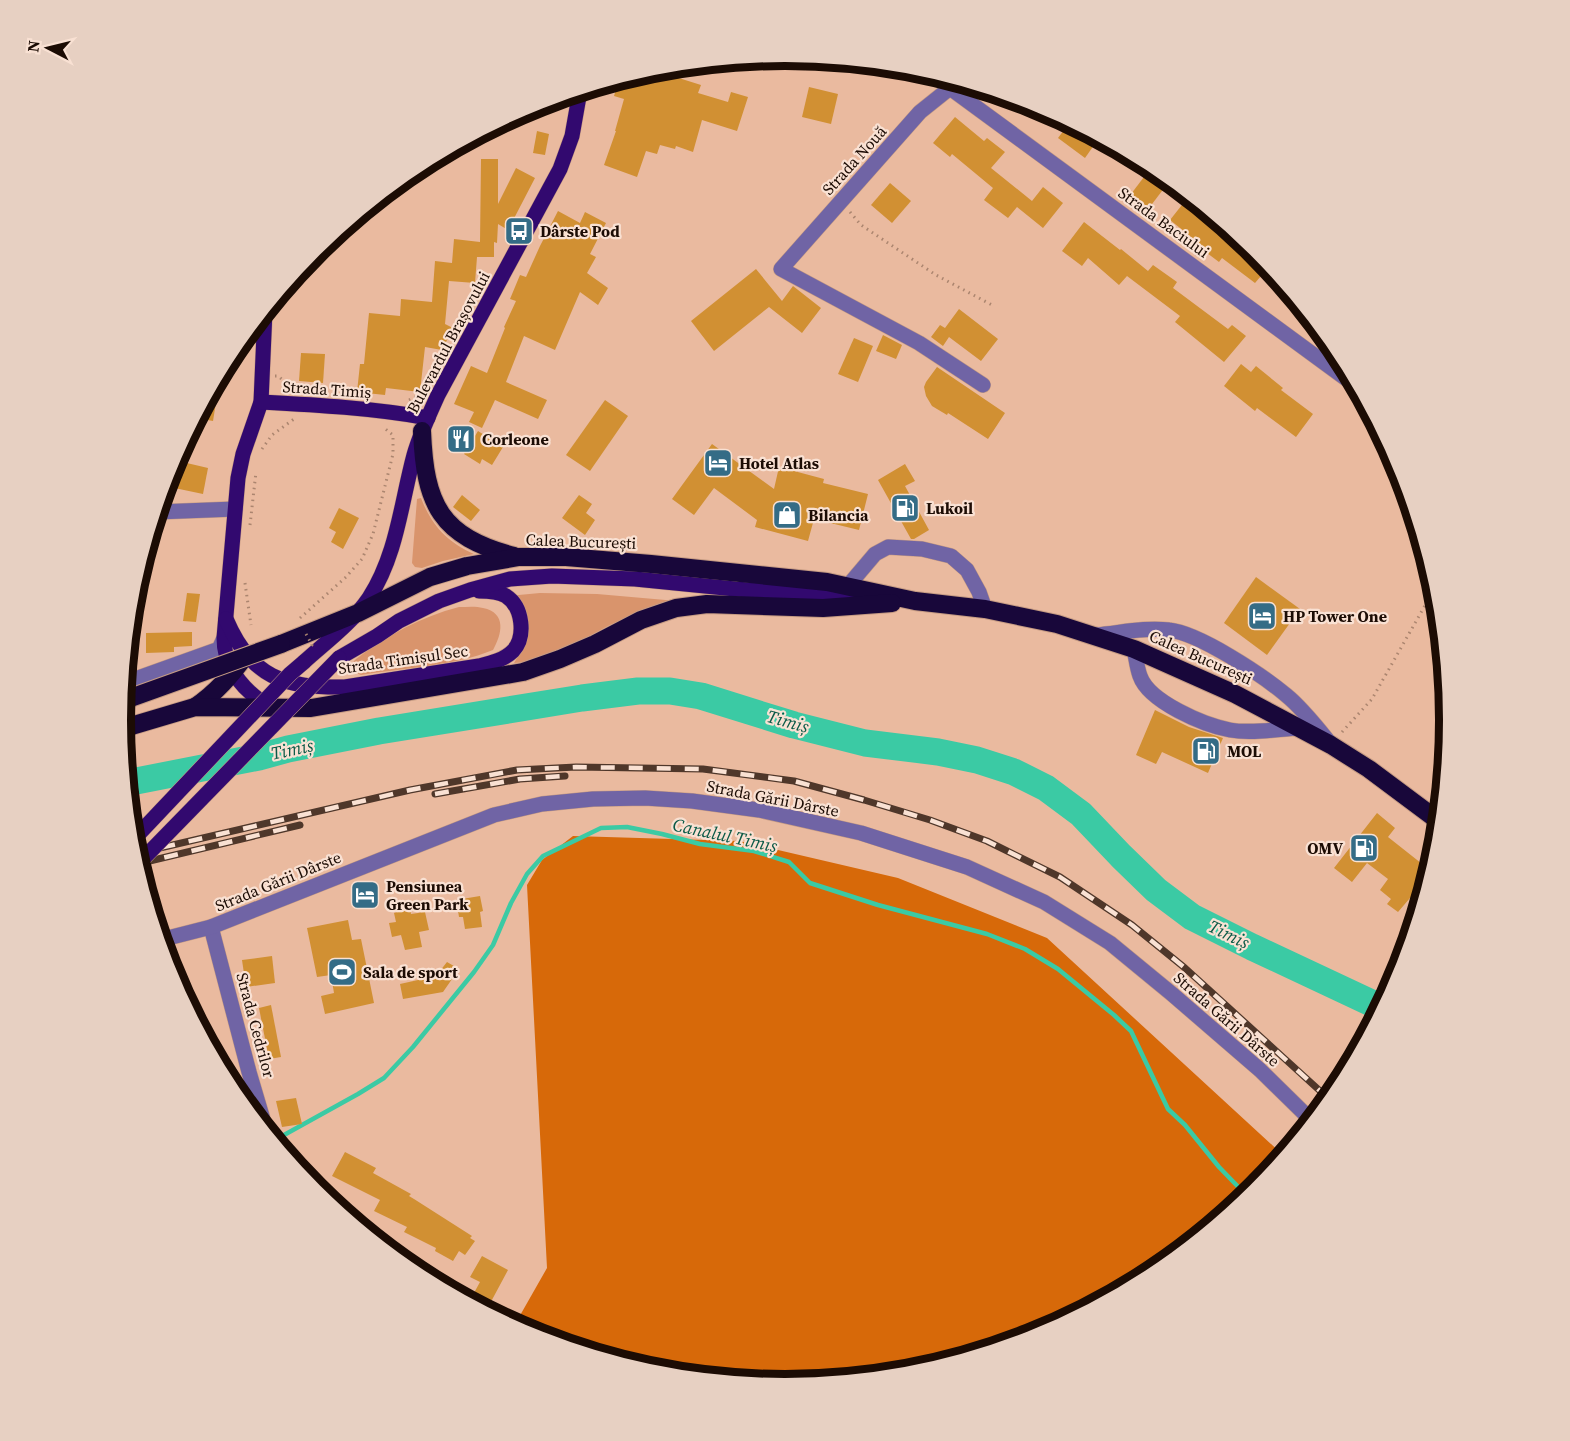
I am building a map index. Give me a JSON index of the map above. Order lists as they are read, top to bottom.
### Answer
{
  "streets": {
    "highway": ["Calea București"],
    "main road": ["Bulevardul Brașovului", "Strada Timiș", "Strada Timișul Sec"],
    "street": [
      "Strada Nouă",
      "Strada Baciului",
      "Strada Gării Dârste",
      "Strada Cedrilor"
    ]
  },
  "crossings": [
    ["Bulevardul Brașovului", "Strada Timiș"],
    ["Bulevardul Brașovului", "Calea București"],
    ["Strada Timiș", "Strada Timișul Sec"],
    ["Calea București", "Strada Timișul Sec"],
    ["Strada Gării Dârste", "Strada Cedrilor"]
  ],
  "water": ["Timiș", "Canalul Timiș"],
  "places": {
    "bus stop": ["Dârste Pod"],
    "restaurant": ["Corleone"],
    "hotel": ["Hotel Atlas", "HP Tower One", "Pensiunea Green Park"],
    "fuel station": ["Lukoil", "MOL", "OMV"],
    "shop": ["Bilancia"],
    "sports": ["Sala de sport"]
  },
  "north": "left"
}
